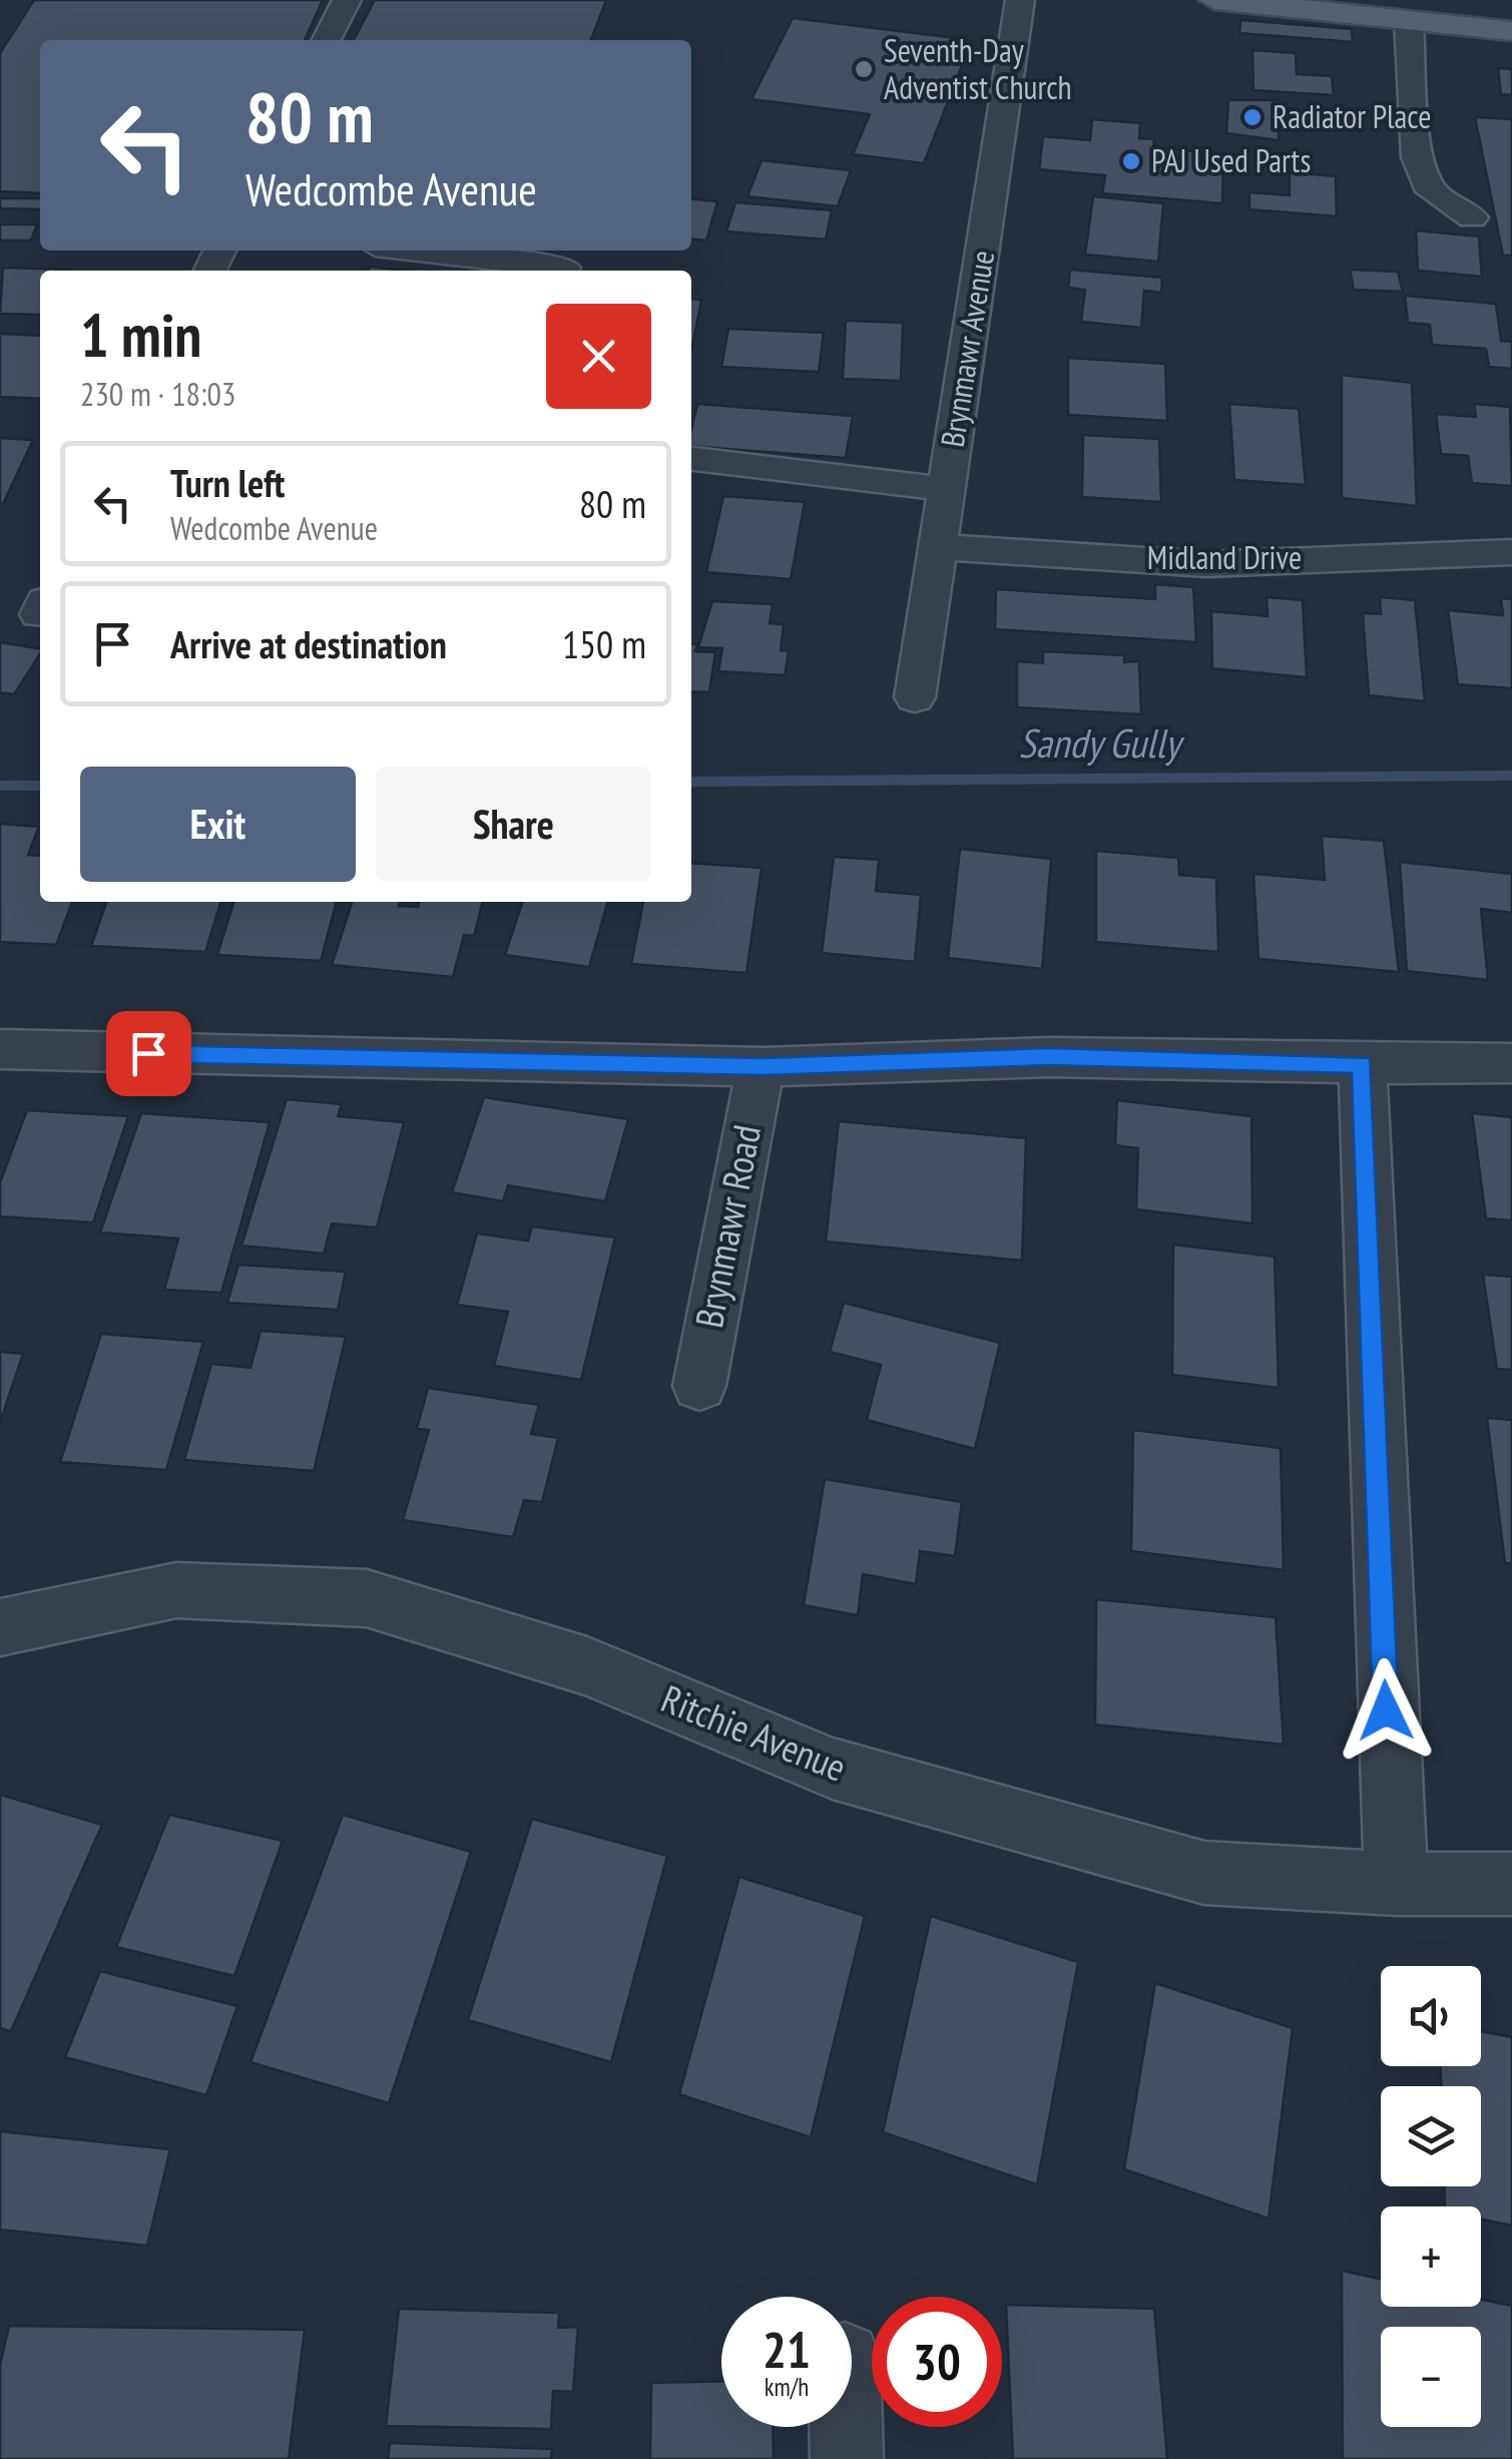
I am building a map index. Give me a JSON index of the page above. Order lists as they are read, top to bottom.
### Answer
{
  "streets": {
    "street": [
      "Brynmawr Avenue",
      "Midland Drive",
      "Brynmawr Road",
      "Ritchie Avenue"
    ]
  },
  "crossings": [
    ["Brynmawr Avenue", "Midland Drive"]
  ],
  "water": ["Sandy Gully"],
  "places": ["Seventh-Day Adventist Church", "Radiator Place", "PAJ Used Parts"],
  "page": {
    "turn": ["80 m", "Wedcombe Avenue"],
    "heading": ["1 min", "230 m · 18:03"],
    "list": [
      {
        "name": "Turn left",
        "note": "Wedcombe Avenue",
        "value": "80 m"
      },
      {
        "name": "Arrive at destination",
        "value": "150 m"
      }
    ],
    "buttons": ["Exit", "Share"],
    "map_buttons": ["+", "−"],
    "speed": "21 km/h",
    "limit": "30"
  }
}
